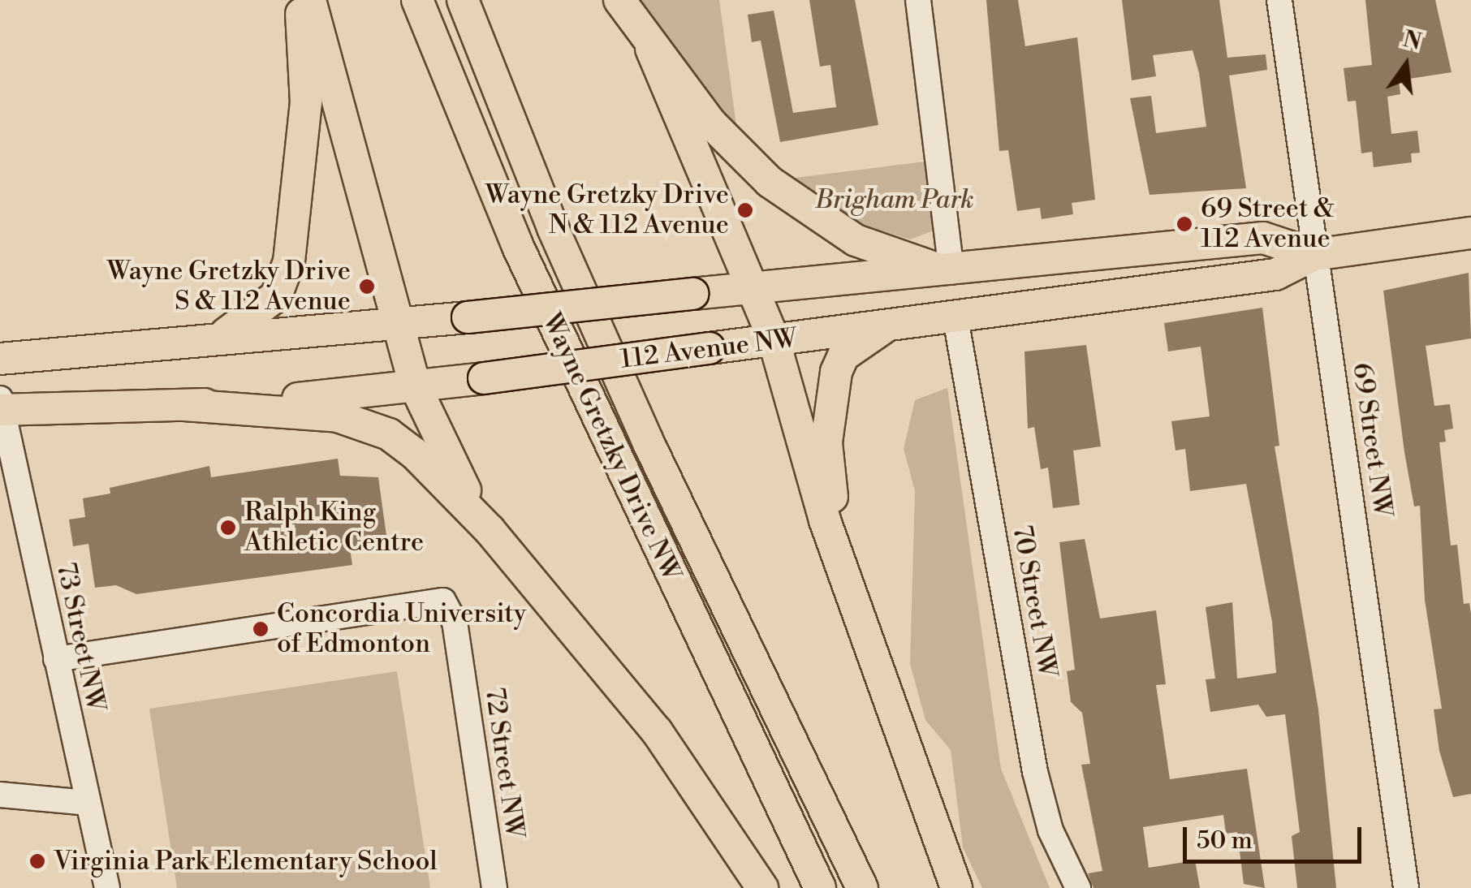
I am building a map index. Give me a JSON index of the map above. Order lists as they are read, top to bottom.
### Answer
{
  "streets": {
    "main road": ["112 Avenue NW", "Wayne Gretzky Drive NW"],
    "street": [
      "69 Street NW",
      "70 Street NW",
      "73 Street NW",
      "72 Street NW"
    ]
  },
  "crossings": [
    ["112 Avenue NW", "69 Street NW"],
    ["112 Avenue NW", "70 Street NW"],
    ["112 Avenue NW", "73 Street NW"],
    ["73 Street NW", "72 Street NW"]
  ],
  "parks": ["Brigham Park"],
  "places": [
    "Wayne Gretzky Drive N & 112 Avenue",
    "69 Street & 112 Avenue",
    "Wayne Gretzky Drive S & 112 Avenue",
    "Ralph King Athletic Centre",
    "Concordia University of Edmonton",
    "Virginia Park Elementary School"
  ],
  "scale_bar": "50 m",
  "north": "top"
}
